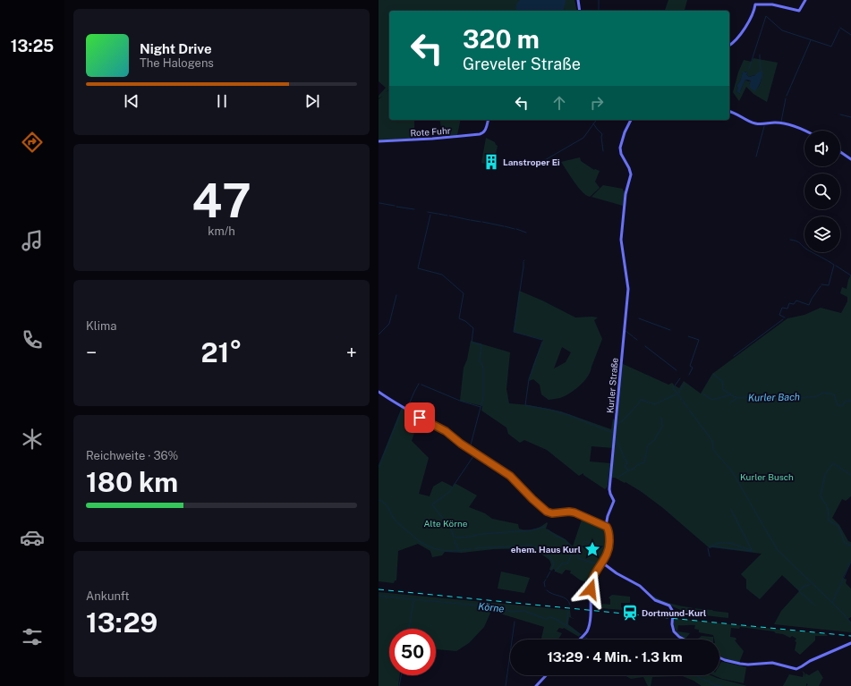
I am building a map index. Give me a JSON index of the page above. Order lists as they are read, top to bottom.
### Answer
{
  "streets": {
    "street": ["Rote Fuhr", "Kurler Straße"]
  },
  "water": ["Kurler Bach", "Körne"],
  "parks": ["Kurler Busch", "Alte Körne"],
  "places": {
    "building": ["Lanstroper Ei"],
    "place": ["ehem. Haus Kurl"],
    "station": ["Dortmund-Kurl"]
  },
  "page": {
    "tabs": "13:25",
    "turn": ["320 m", "Greveler Straße"],
    "song": ["Night Drive", "The Halogens"],
    "tile": [
      ["47", "km/h"],
      "Klima",
      ["Reichweite · 36%", "180 km"],
      ["Ankunft", "13:29"]
    ],
    "heat": ["−", "21°", "+"],
    "limit": "50",
    "trip": "13:29 · 4 Min. · 1.3 km"
  }
}
